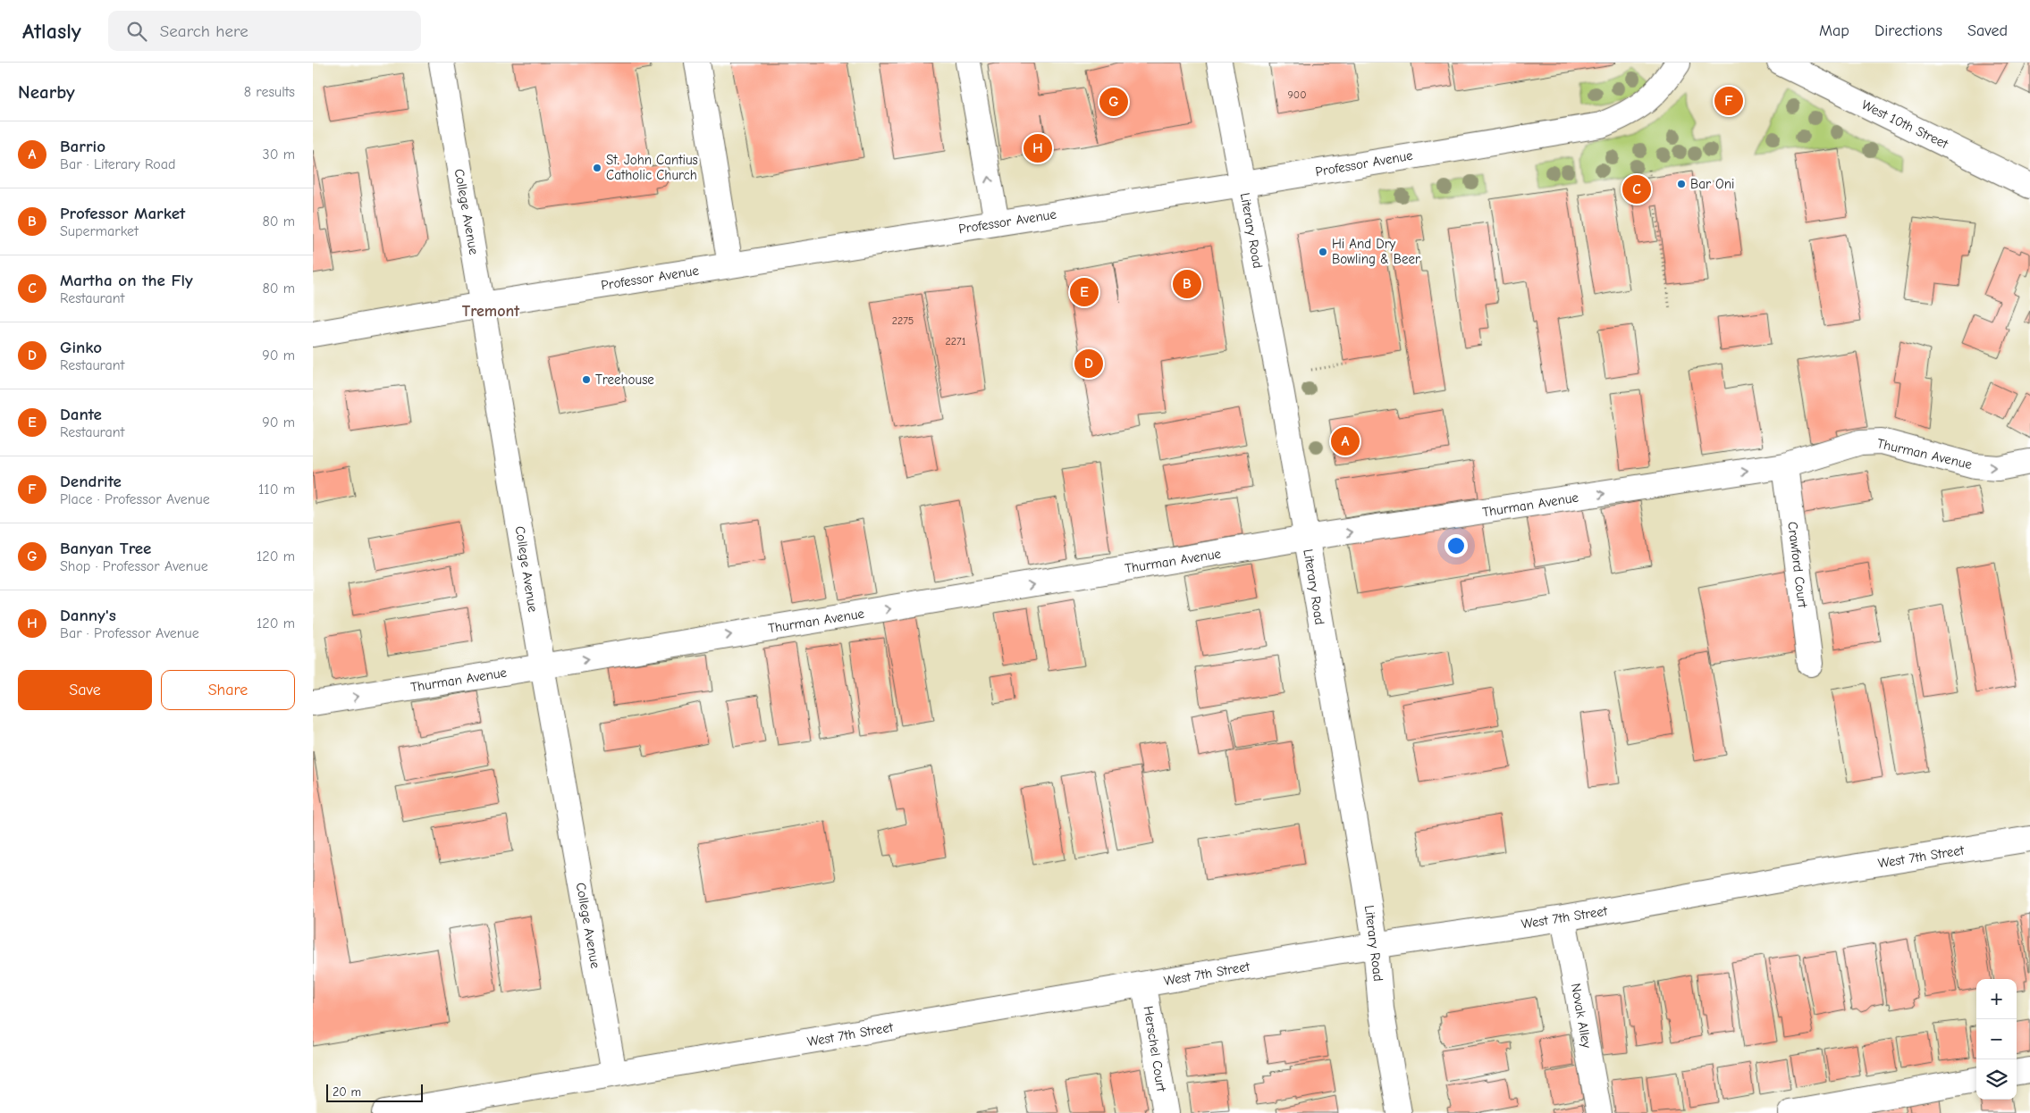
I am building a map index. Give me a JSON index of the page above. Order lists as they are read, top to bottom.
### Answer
{
  "streets": {
    "street": [
      "West 10th Street",
      "Professor Avenue",
      "College Avenue",
      "Literary Road",
      "Thurman Avenue",
      "Crawford Court",
      "West 7th Street",
      "Novak Alley",
      "Herschel Court"
    ]
  },
  "crossings": [
    ["Professor Avenue", "College Avenue"],
    ["Professor Avenue", "Literary Road"],
    ["College Avenue", "Thurman Avenue"],
    ["College Avenue", "West 7th Street"],
    ["Literary Road", "Thurman Avenue"],
    ["Literary Road", "West 7th Street"],
    ["Thurman Avenue", "Crawford Court"],
    ["West 7th Street", "Novak Alley"],
    ["West 7th Street", "Herschel Court"]
  ],
  "one_way": ["Thurman Avenue"],
  "districts": ["Tremont"],
  "places": [
    "St. John Cantius Catholic Church",
    "Bar Oni",
    "Hi And Dry Bowling & Beer",
    "Treehouse"
  ],
  "house_numbers": ["900", "2275", "2271"],
  "scale_bar": "20 m",
  "page": {
    "header": "Atlasly",
    "search": "Search here",
    "nav": ["Map", "Directions", "Saved"],
    "heading": ["Nearby", "8 results"],
    "pins": [
      "F",
      "G",
      "H",
      "C",
      "B",
      "E",
      "D",
      "A"
    ],
    "list": [
      {
        "mark": "A",
        "name": "Barrio",
        "note": "Bar · Literary Road",
        "value": "30 m"
      },
      {
        "mark": "B",
        "name": "Professor Market",
        "note": "Supermarket",
        "value": "80 m"
      },
      {
        "mark": "C",
        "name": "Martha on the Fly",
        "note": "Restaurant",
        "value": "80 m"
      },
      {
        "mark": "D",
        "name": "Ginko",
        "note": "Restaurant",
        "value": "90 m"
      },
      {
        "mark": "E",
        "name": "Dante",
        "note": "Restaurant",
        "value": "90 m"
      },
      {
        "mark": "F",
        "name": "Dendrite",
        "note": "Place · Professor Avenue",
        "value": "110 m"
      },
      {
        "mark": "G",
        "name": "Banyan Tree",
        "note": "Shop · Professor Avenue",
        "value": "120 m"
      },
      {
        "mark": "H",
        "name": "Danny's",
        "note": "Bar · Professor Avenue",
        "value": "120 m"
      }
    ],
    "buttons": ["Save", "Share"],
    "map_buttons": ["+", "−"],
    "scale": "20 m"
  }
}
